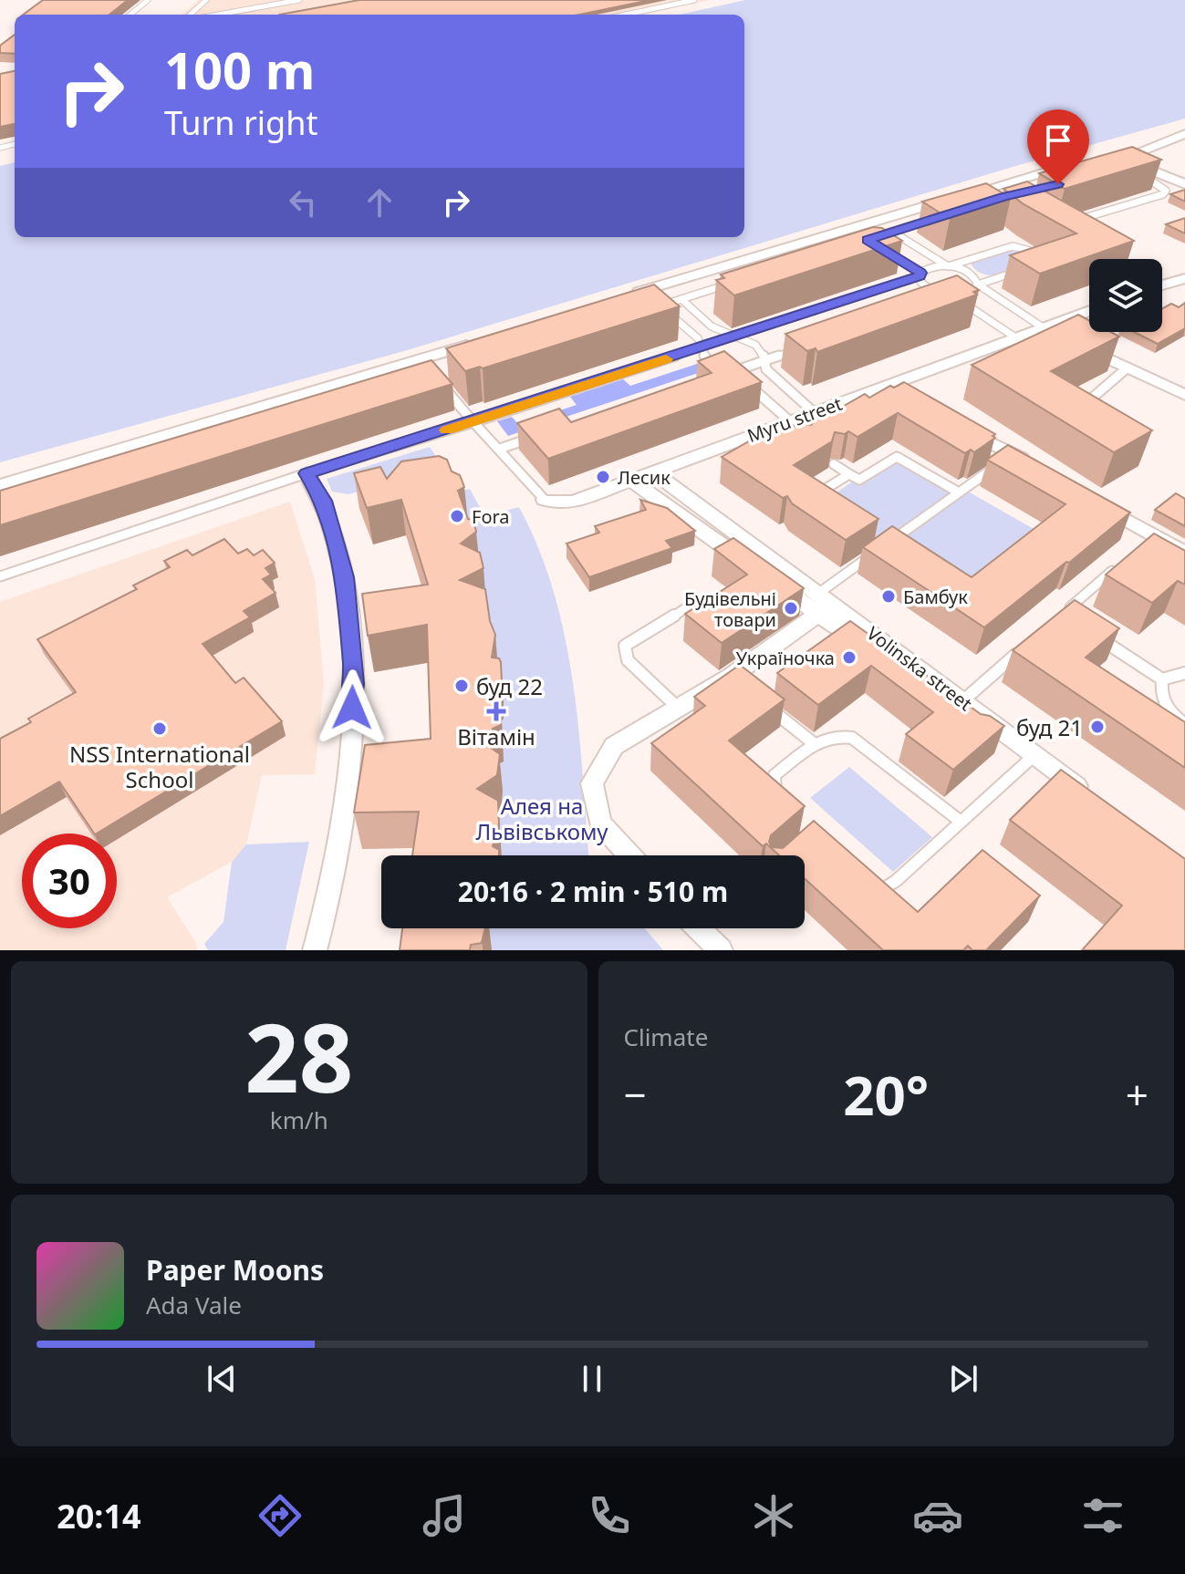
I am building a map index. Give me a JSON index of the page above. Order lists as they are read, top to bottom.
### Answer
{
  "streets": {
    "street": ["Myru street", "Volinska street"]
  },
  "crossings": [
    ["Myru street", "Volinska street"]
  ],
  "parks": ["Алея на Львівському"],
  "places": {
    "other": [
      "Лесик",
      "Fora",
      "Бамбук",
      "Будівельні товари",
      "Україночка",
      "буд 22",
      "буд 21",
      "NSS International School"
    ],
    "health": ["Вітамін"]
  },
  "page": {
    "turn": ["100 m", "Turn right"],
    "limit": "30",
    "trip": "20:16 · 2 min · 510 m",
    "tile": [
      ["28", "km/h"],
      "Climate"
    ],
    "heat": ["−", "20°", "+"],
    "song": ["Paper Moons", "Ada Vale"],
    "tabs": "20:14"
  }
}
